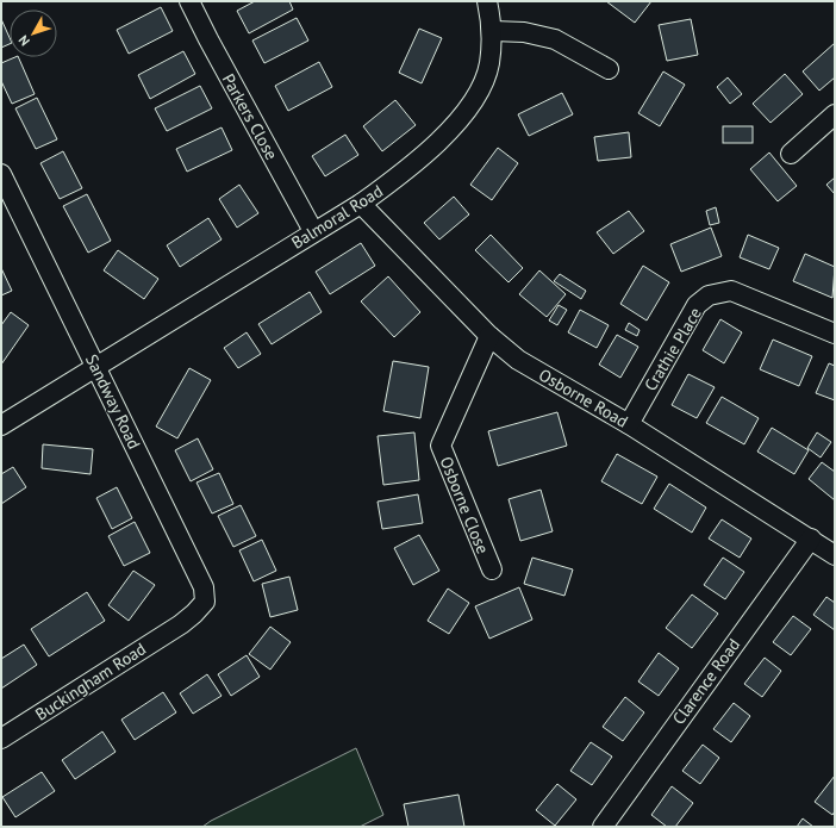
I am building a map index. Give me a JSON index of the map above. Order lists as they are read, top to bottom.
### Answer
{
  "streets": {
    "street": [
      "Parkers Close",
      "Balmoral Road",
      "Crathie Place",
      "Osborne Road",
      "Sandway Road",
      "Osborne Close",
      "Buckingham Road",
      "Clarence Road"
    ]
  },
  "crossings": [
    ["Parkers Close", "Balmoral Road"],
    ["Balmoral Road", "Osborne Road"],
    ["Balmoral Road", "Sandway Road"],
    ["Crathie Place", "Osborne Road"],
    ["Osborne Road", "Osborne Close"],
    ["Osborne Road", "Clarence Road"],
    ["Sandway Road", "Buckingham Road"]
  ],
  "north": "bottom left"
}
